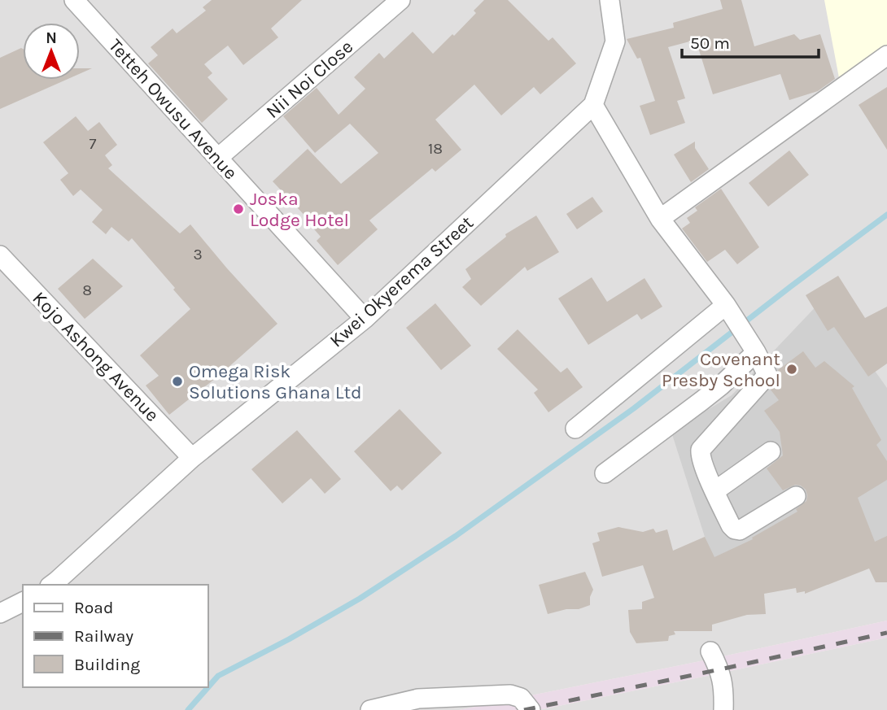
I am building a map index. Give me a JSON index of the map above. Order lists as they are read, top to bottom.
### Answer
{
  "streets": {
    "street": [
      "Nii Noi Close",
      "Tetteh Owusu Avenue",
      "Kwei Okyerema Street",
      "Kojo Ashong Avenue"
    ]
  },
  "crossings": [
    ["Nii Noi Close", "Tetteh Owusu Avenue"],
    ["Tetteh Owusu Avenue", "Kwei Okyerema Street"],
    ["Kwei Okyerema Street", "Kojo Ashong Avenue"]
  ],
  "places": ["Joska Lodge Hotel", "Covenant Presby School", "Omega Risk Solutions Ghana Ltd"],
  "house_numbers": [
    "7",
    "18",
    "3",
    "8"
  ],
  "legend": ["Road", "Railway", "Building"],
  "scale_bar": "50 m",
  "north": "top"
}
